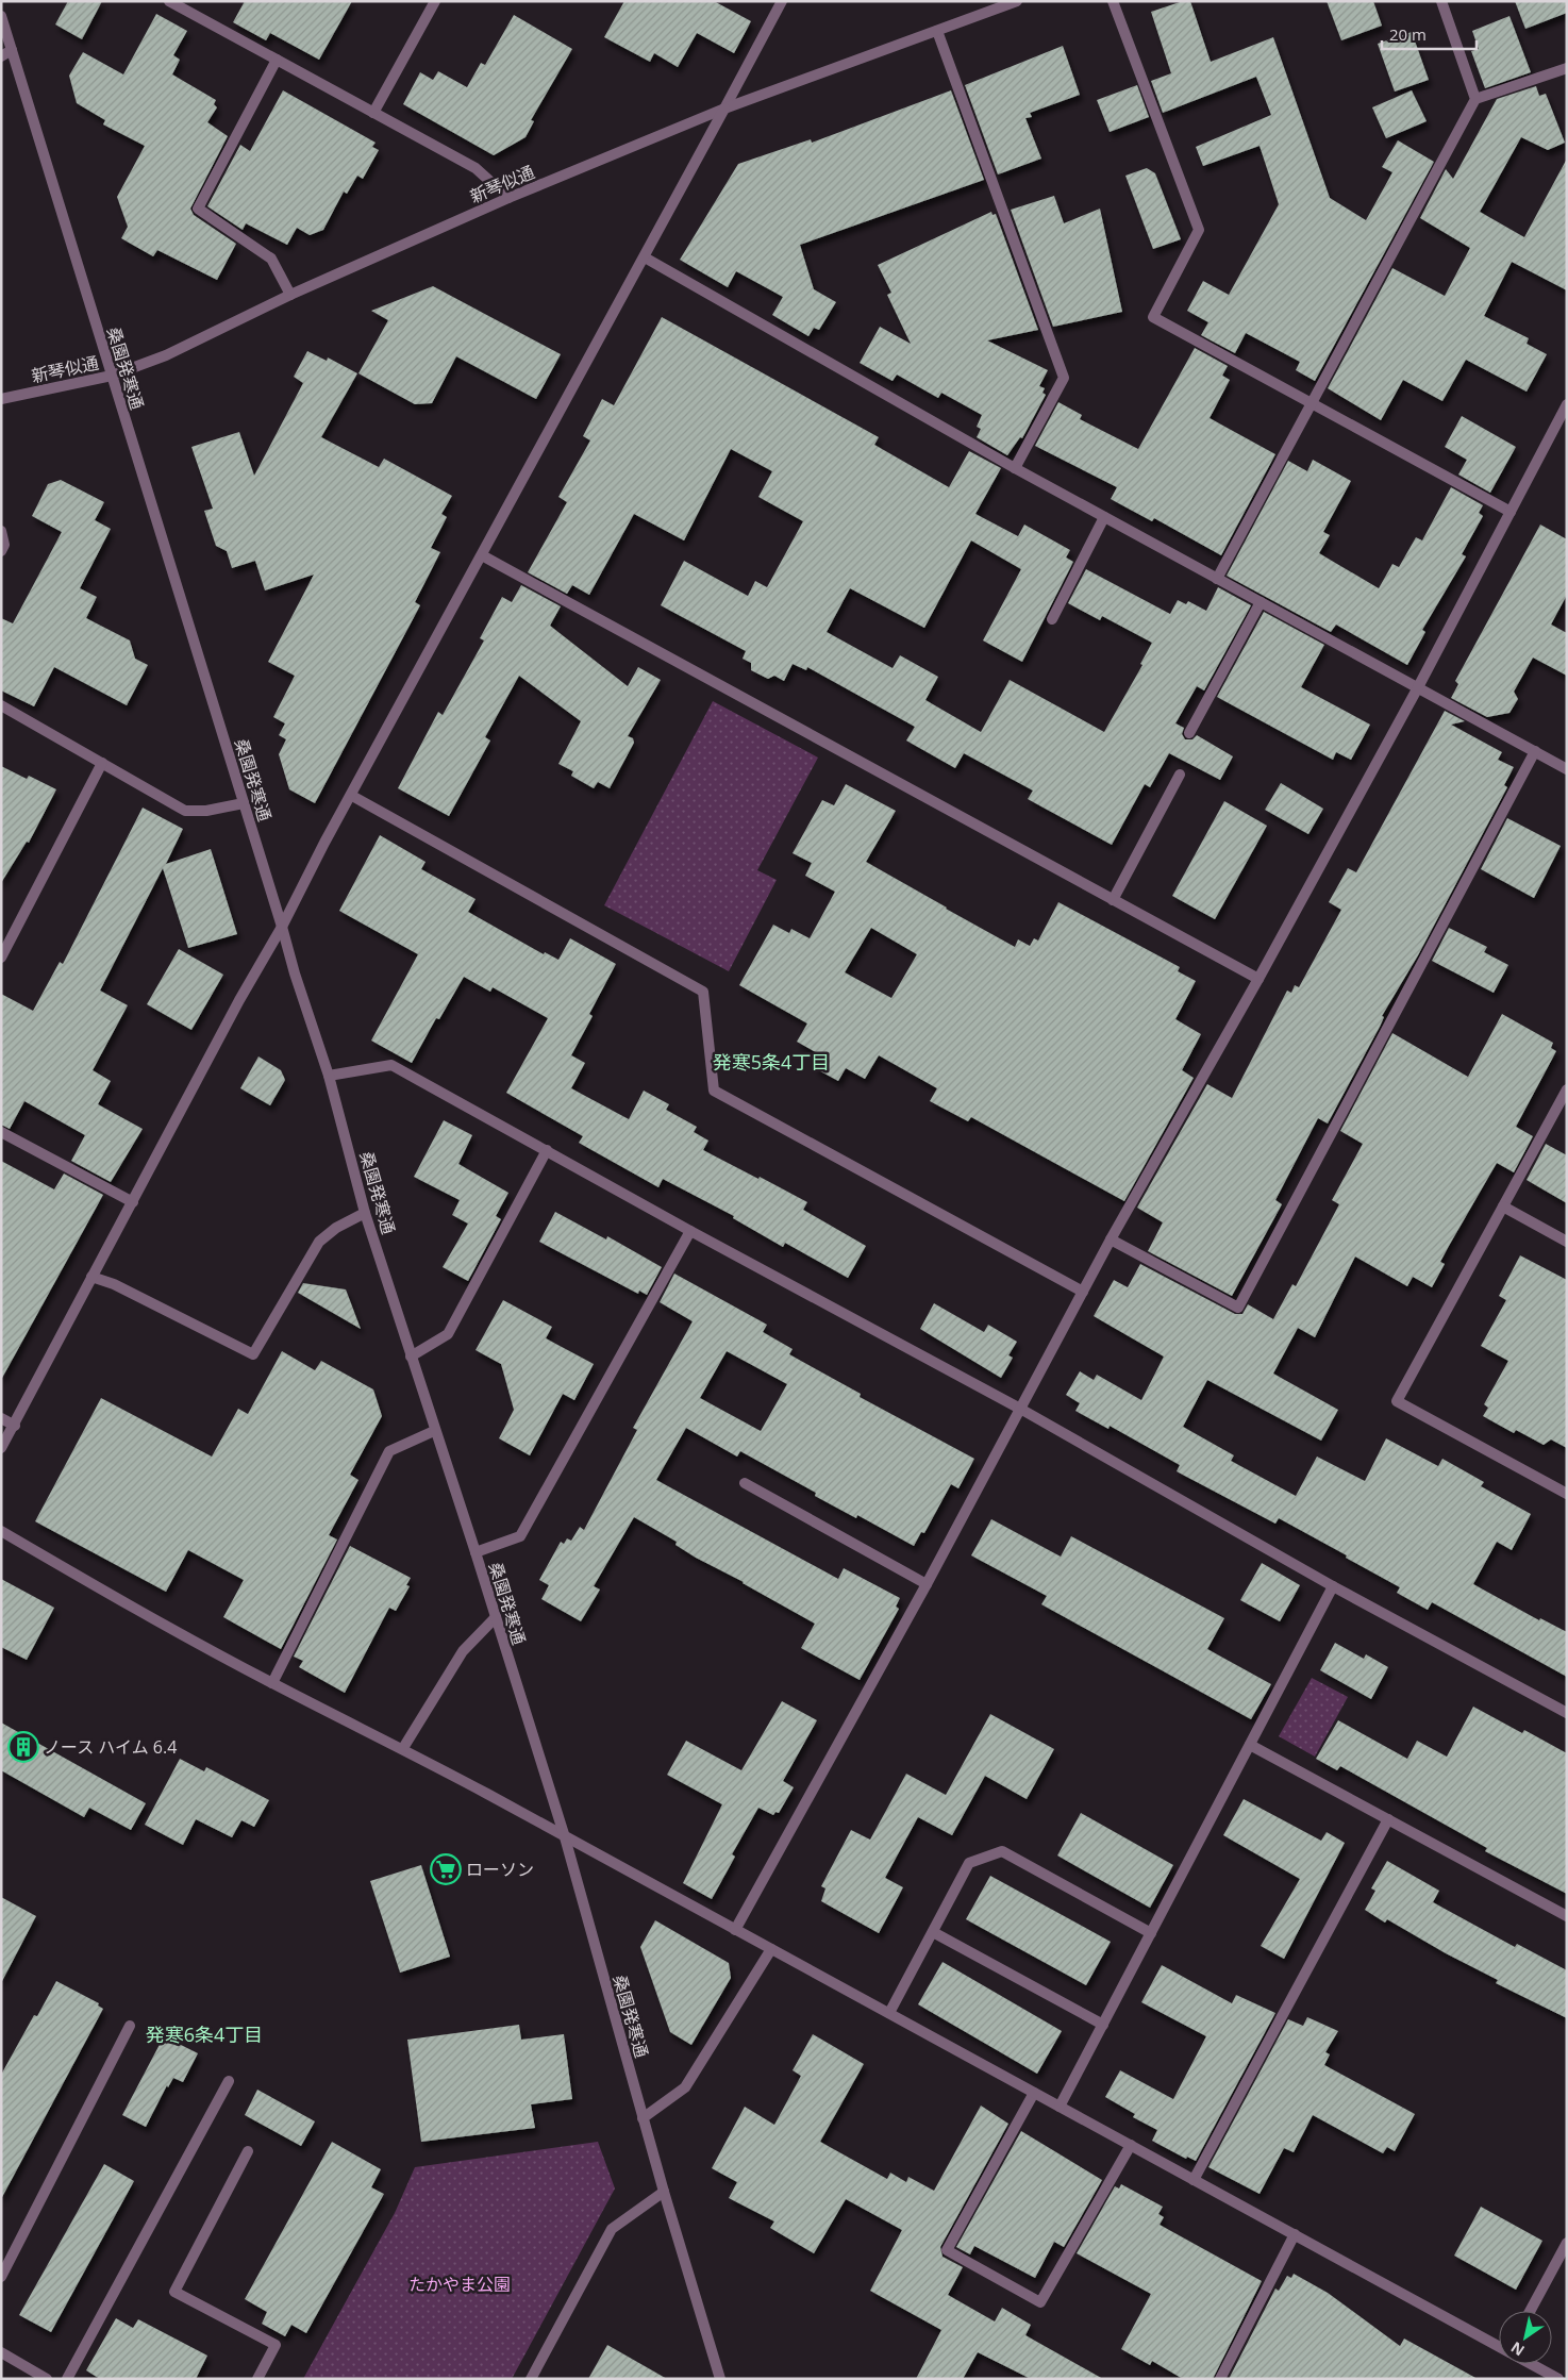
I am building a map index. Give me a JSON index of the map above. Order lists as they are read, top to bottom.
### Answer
{
  "streets": {
    "street": ["新琴似通", "桑園発寒通"]
  },
  "crossings": [
    ["新琴似通", "桑園発寒通"]
  ],
  "districts": ["発寒5条4丁目", "発寒6条4丁目"],
  "parks": ["たかやま公園"],
  "places": {
    "building": ["ノース ハイム 6.4"],
    "supermarket": ["ローソン"]
  },
  "scale_bar": "20 m",
  "north": "bottom left"
}
